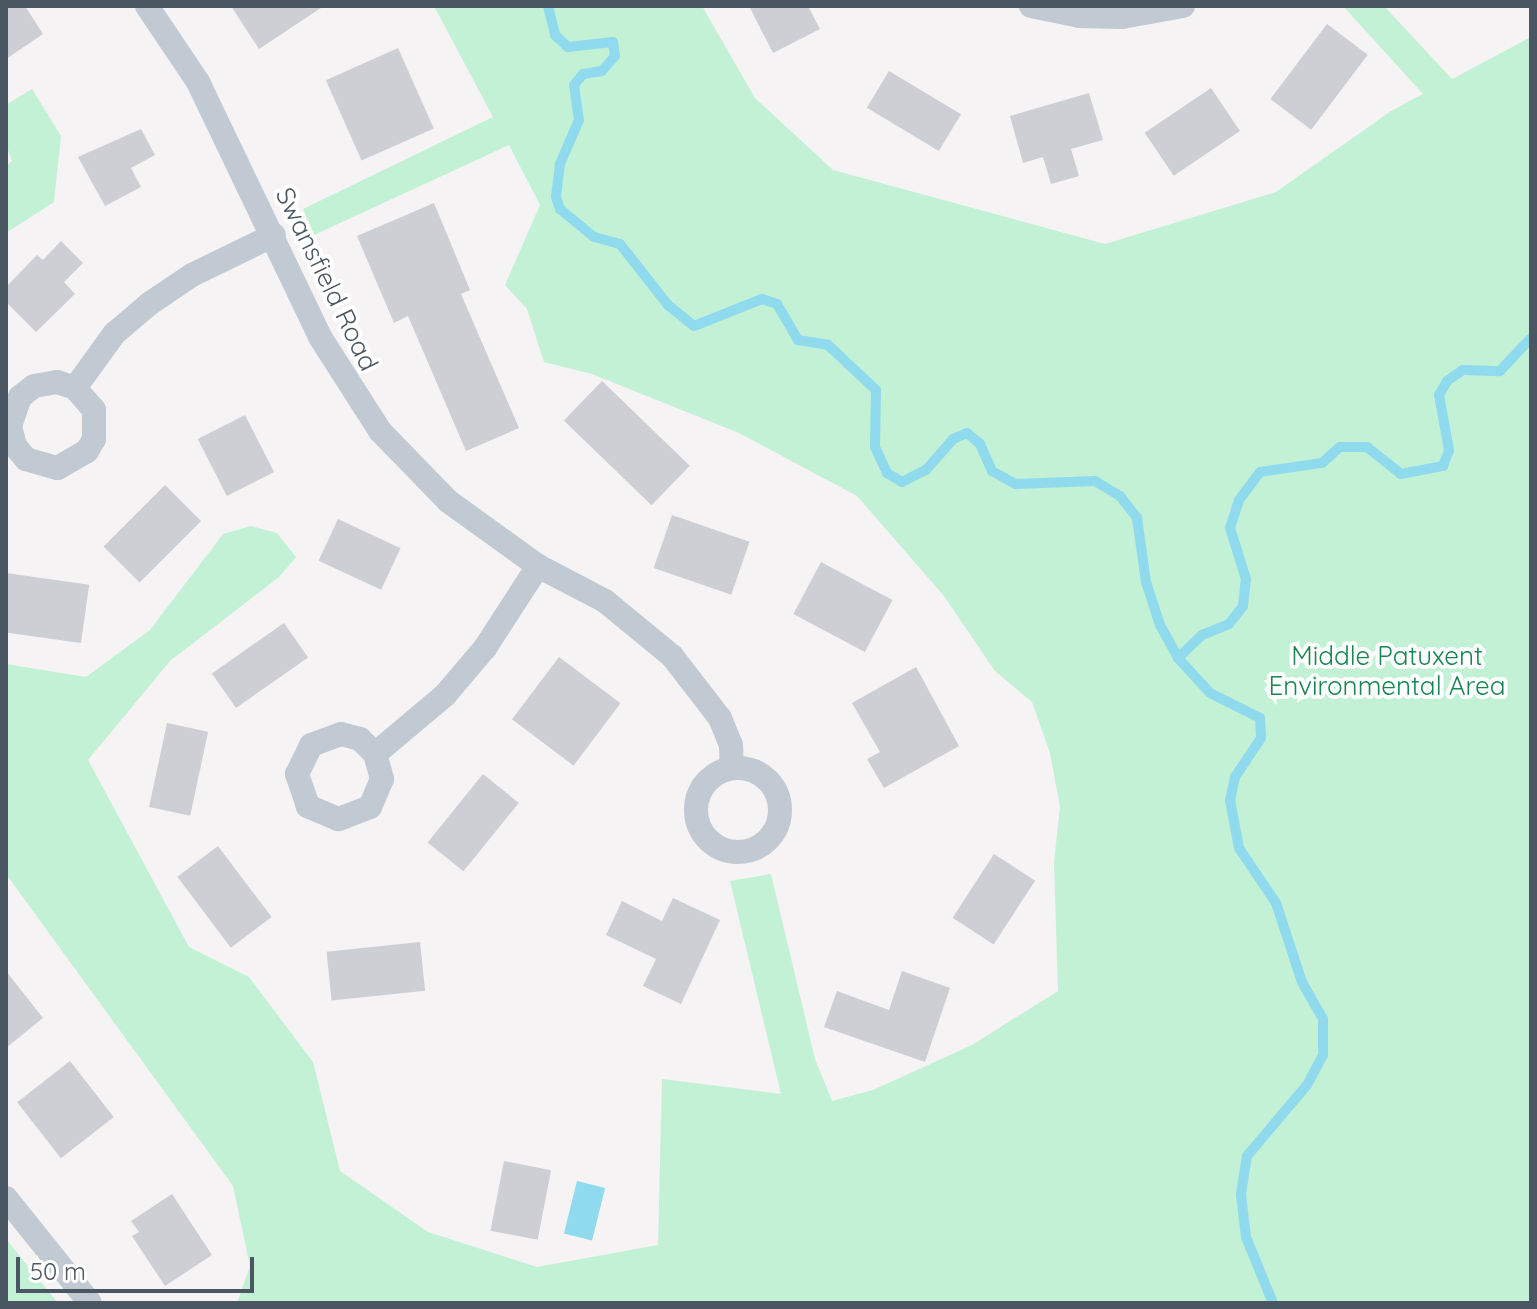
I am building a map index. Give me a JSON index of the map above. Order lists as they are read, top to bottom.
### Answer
{
  "streets": {
    "street": ["Swansfield Road"]
  },
  "parks": ["Middle Patuxent Environmental Area"],
  "scale_bar": "50 m"
}
